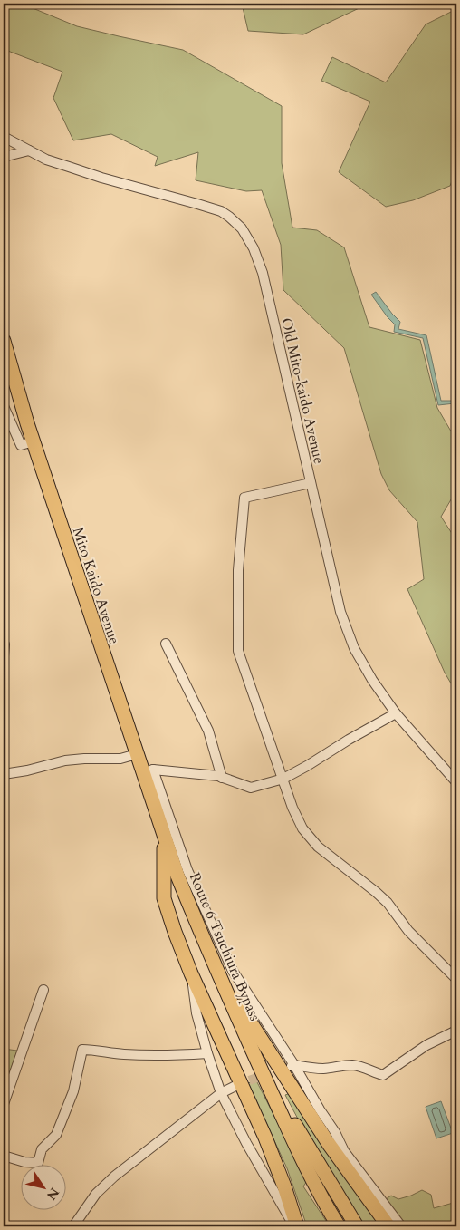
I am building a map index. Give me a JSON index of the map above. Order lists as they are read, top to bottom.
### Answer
{
  "streets": {
    "highway": ["Mito Kaido Avenue", "Route 6 Tsuchiura Bypass"],
    "street": ["Old Mito-kaido Avenue"]
  },
  "crossings": [
    ["Mito Kaido Avenue", "Route 6 Tsuchiura Bypass"]
  ],
  "north": "bottom right"
}
